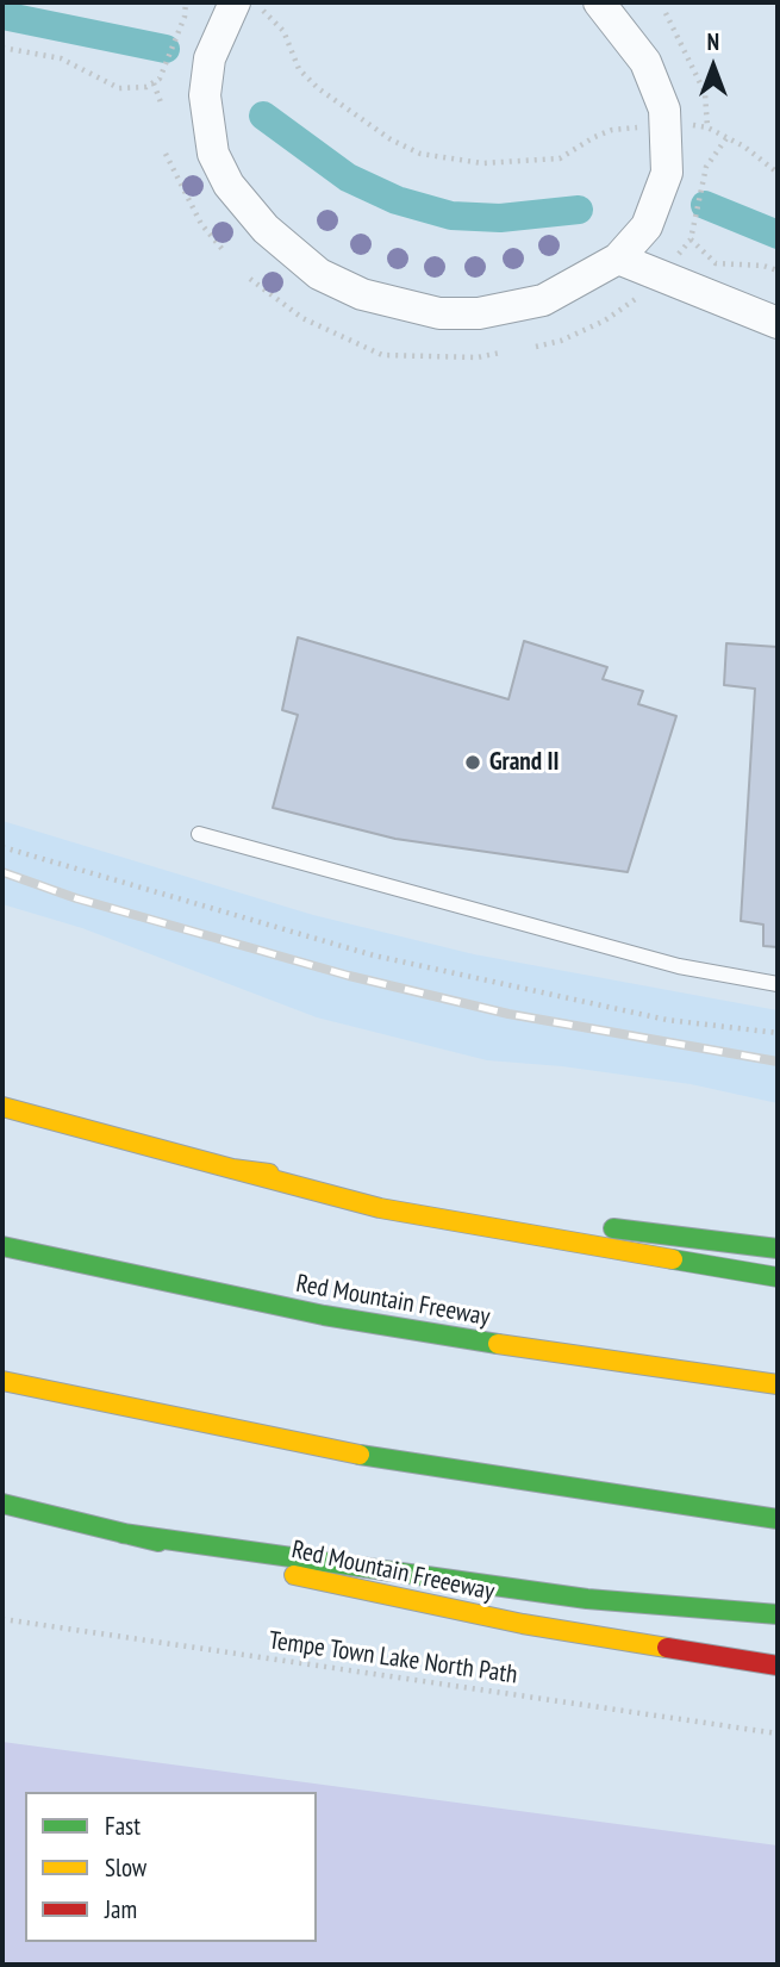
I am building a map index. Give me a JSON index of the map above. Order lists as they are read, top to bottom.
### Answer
{
  "streets": {
    "main road": ["Red Mountain Freeway", "Red Mountain Freeeway"],
    "path": ["Tempe Town Lake North Path"]
  },
  "places": ["Grand II"],
  "legend": ["Fast", "Slow", "Jam"],
  "north": "top"
}
